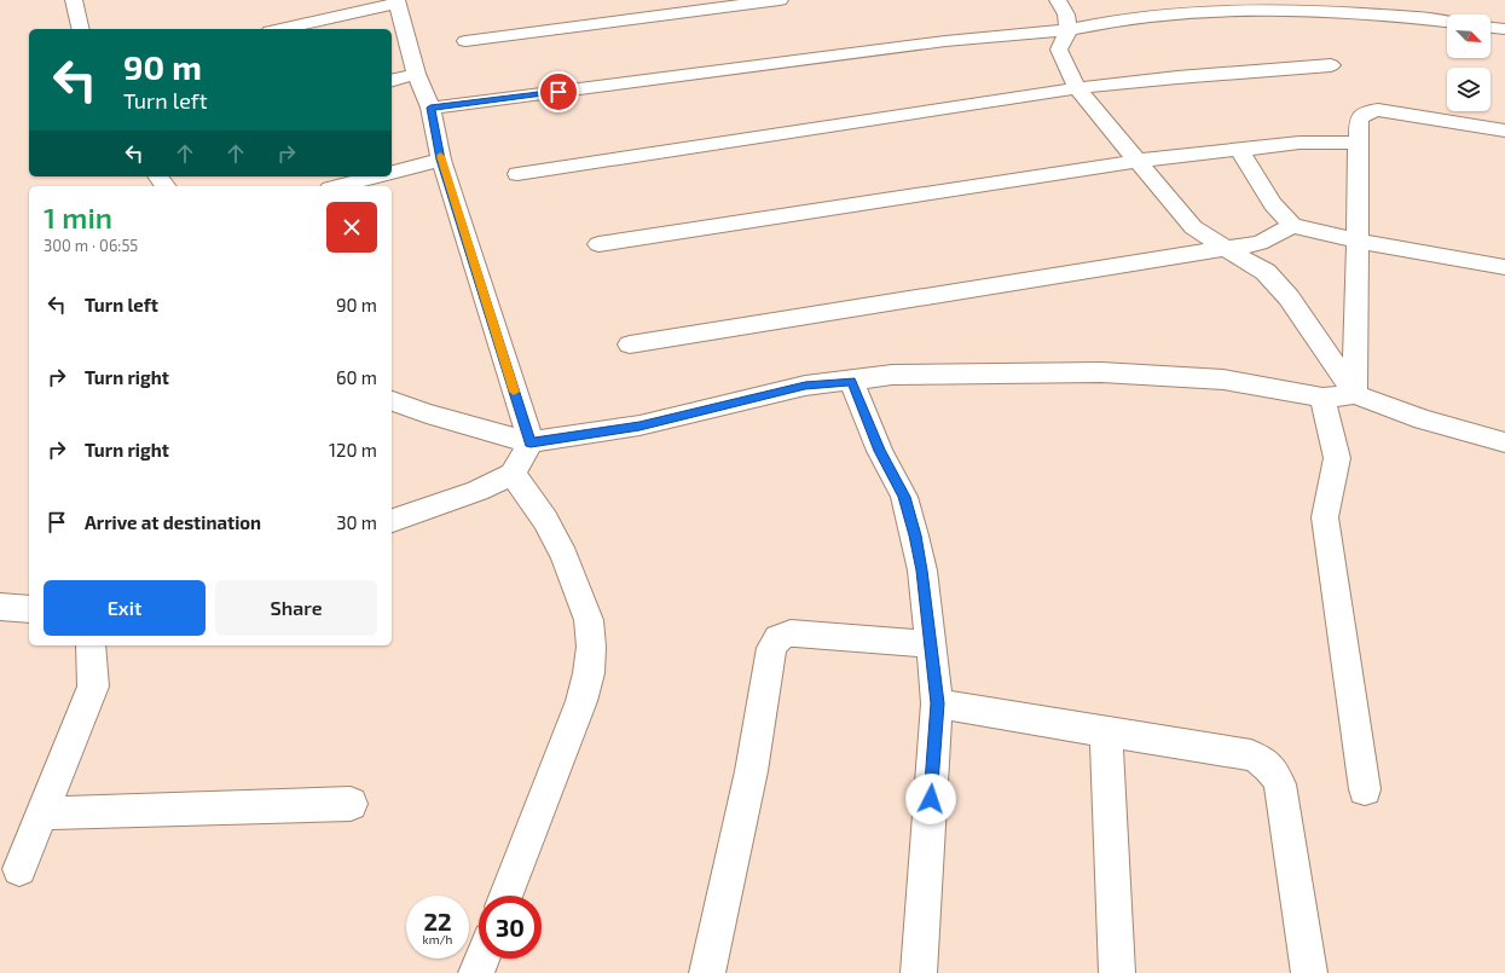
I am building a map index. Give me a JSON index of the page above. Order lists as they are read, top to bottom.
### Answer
{
  "north": "bottom right",
  "page": {
    "turn": ["90 m", "Turn left"],
    "heading": ["1 min", "300 m · 06:55"],
    "list": [
      {
        "name": "Turn left",
        "value": "90 m"
      },
      {
        "name": "Turn right",
        "value": "60 m"
      },
      {
        "name": "Turn right",
        "value": "120 m"
      },
      {
        "name": "Arrive at destination",
        "value": "30 m"
      }
    ],
    "buttons": ["Exit", "Share"],
    "speed": "22 km/h",
    "limit": "30"
  }
}
